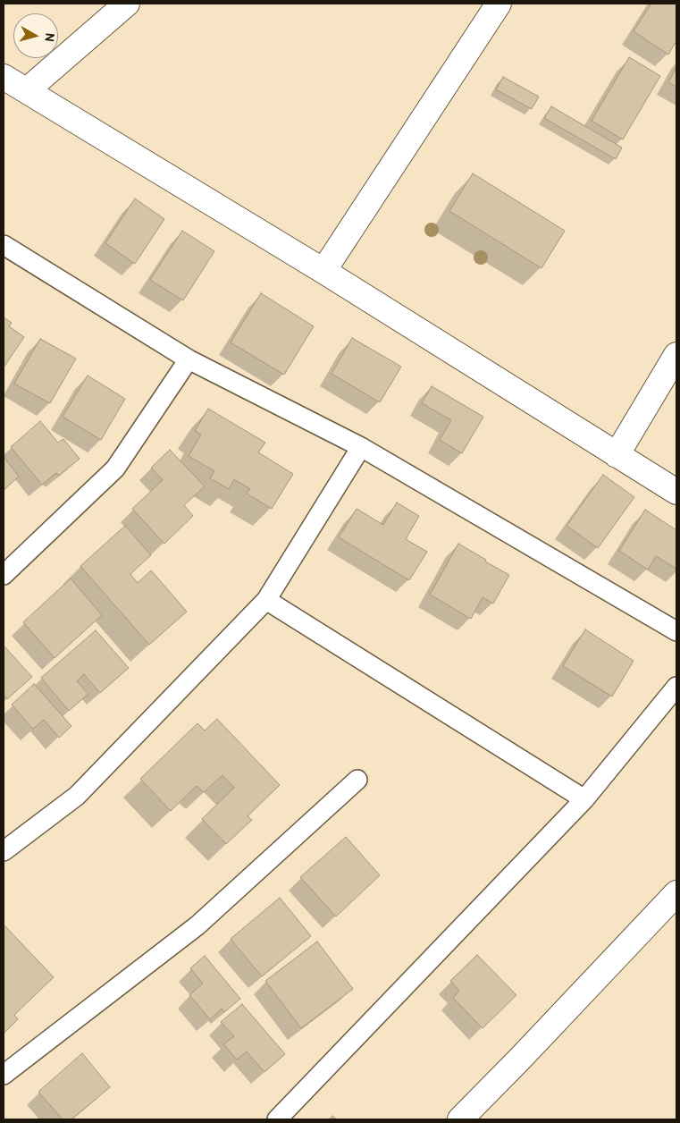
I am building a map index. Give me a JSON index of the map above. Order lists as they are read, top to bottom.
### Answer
{
  "north": "right"
}
